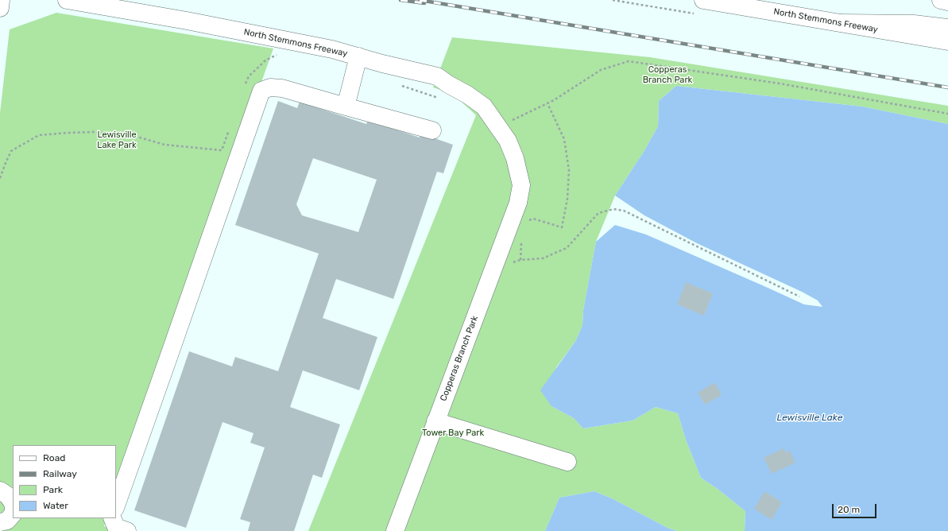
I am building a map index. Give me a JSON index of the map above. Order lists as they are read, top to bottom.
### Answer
{
  "streets": {
    "main road": ["North Stemmons Freeway", "Copperas Branch Park"]
  },
  "crossings": [
    ["North Stemmons Freeway", "Copperas Branch Park"]
  ],
  "water": ["Lewisville Lake"],
  "parks": ["Copperas Branch Park", "Lewisville Lake Park", "Tower Bay Park"],
  "legend": [
    "Road",
    "Railway",
    "Park",
    "Water"
  ],
  "scale_bar": "20 m"
}
